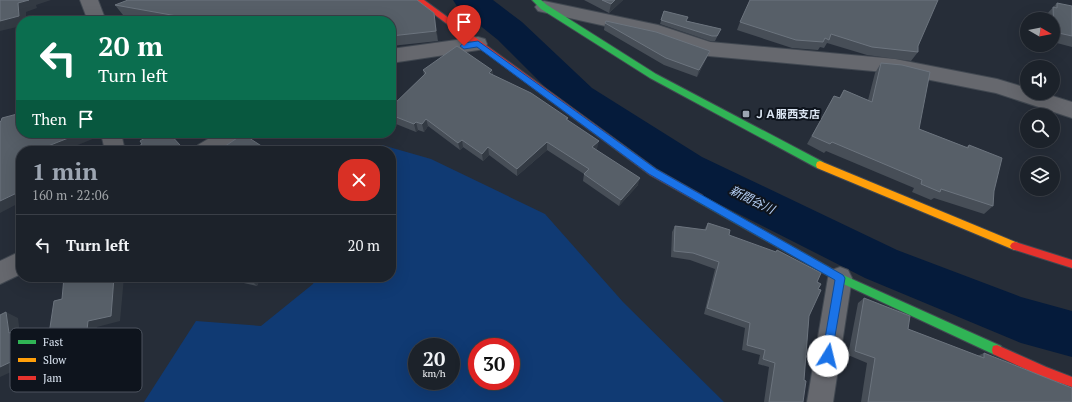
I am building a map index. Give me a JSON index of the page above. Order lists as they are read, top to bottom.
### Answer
{
  "water": ["新間谷川"],
  "places": {
    "transit": ["ＪＡ服西支店"]
  },
  "legend": ["Fast", "Slow", "Jam"],
  "north": "right",
  "page": {
    "turn": ["20 m", "Turn left"],
    "then": "Then",
    "heading": ["1 min", "160 m · 22:06"],
    "list": [
      {
        "name": "Turn left",
        "value": "20 m"
      }
    ],
    "speed": "20 km/h",
    "limit": "30"
  }
}
